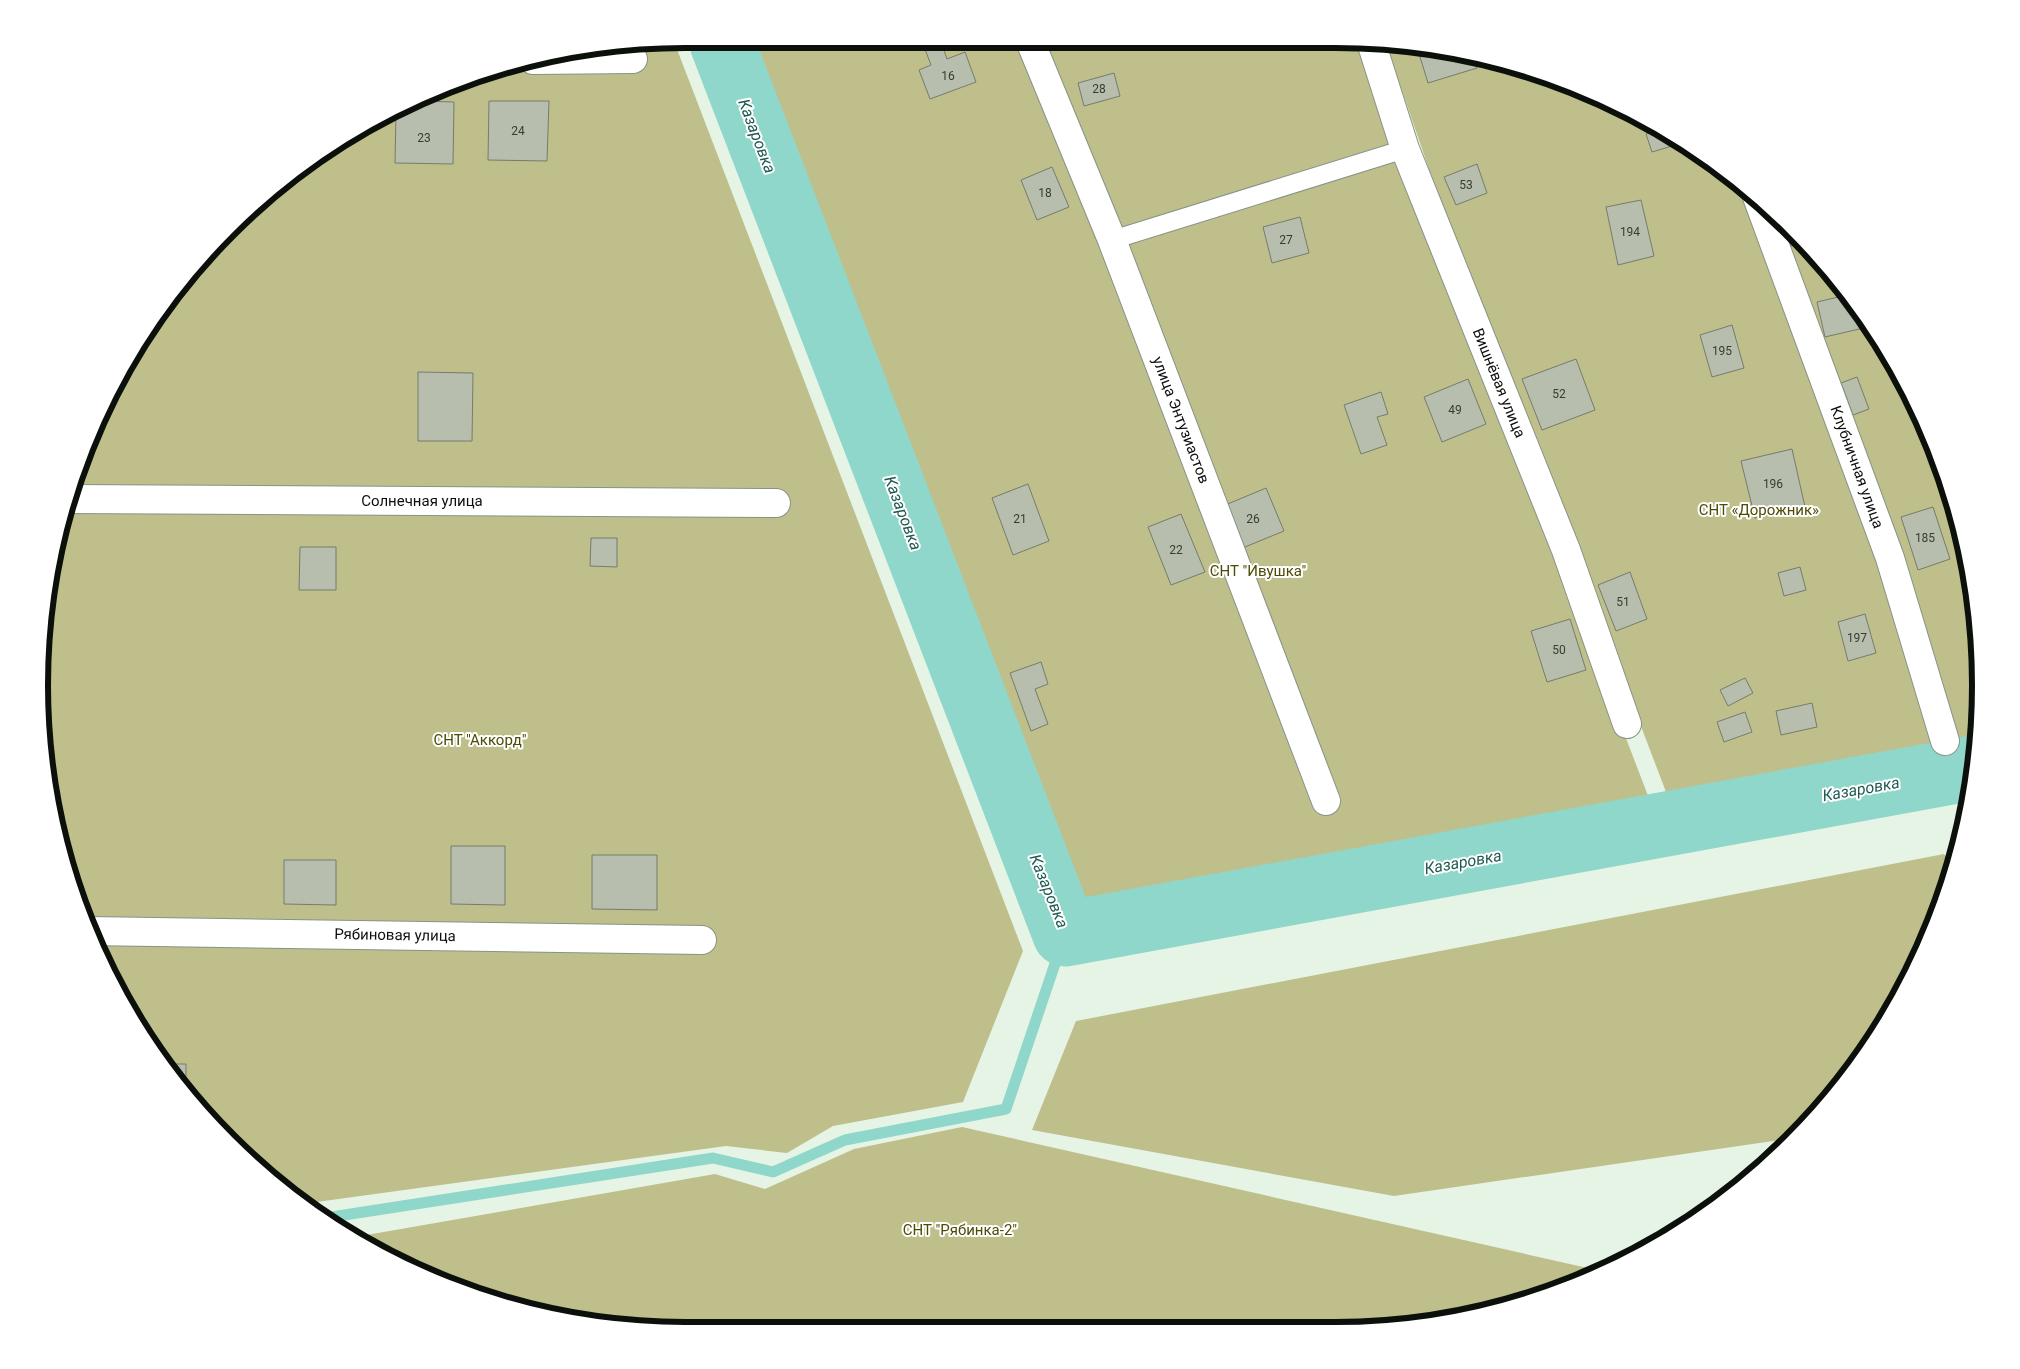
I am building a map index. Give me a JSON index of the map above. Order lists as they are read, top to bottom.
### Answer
{
  "streets": {
    "street": [
      "Вишнёвая улица",
      "улица Энтузиастов",
      "Клубничная улица",
      "Солнечная улица",
      "Рябиновая улица"
    ]
  },
  "water": ["Казаровка"],
  "parks": [
    "СНТ «Дорожник»",
    "СНТ \"Ивушка\"",
    "СНТ \"Аккорд\"",
    "СНТ \"Рябинка-2\""
  ],
  "house_numbers": [
    "16",
    "28",
    "24",
    "23",
    "53",
    "18",
    "194",
    "27",
    "195",
    "52",
    "49",
    "196",
    "21",
    "26",
    "185",
    "22",
    "51",
    "197",
    "50"
  ]
}
